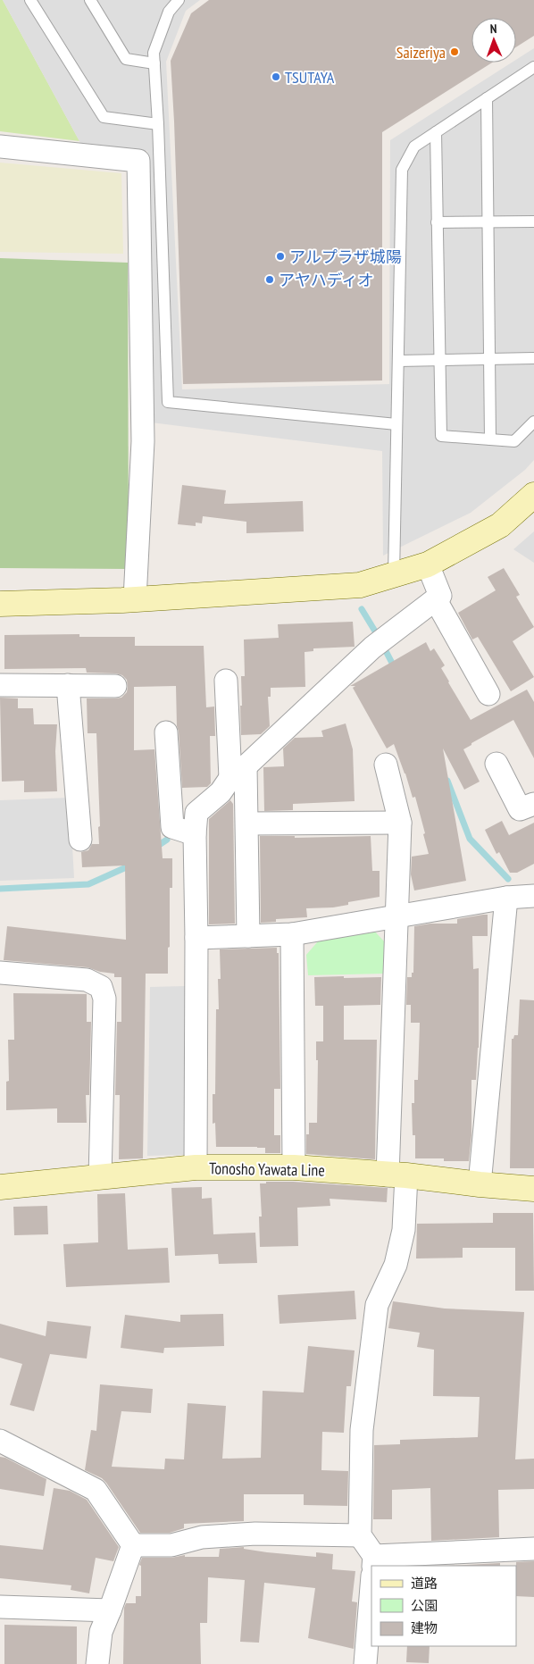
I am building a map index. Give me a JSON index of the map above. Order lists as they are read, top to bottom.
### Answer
{
  "streets": {
    "street": ["Tonosho Yawata Line"]
  },
  "places": [
    "Saizeriya",
    "TSUTAYA",
    "アルプラザ城陽",
    "アヤハディオ"
  ],
  "legend": ["道路", "公園", "建物"],
  "north": "top"
}
